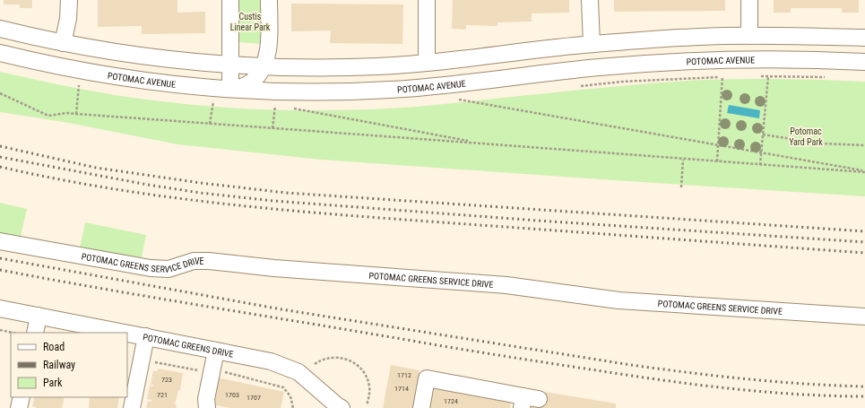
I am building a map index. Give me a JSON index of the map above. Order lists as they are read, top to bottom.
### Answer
{
  "streets": {
    "street": ["POTOMAC AVENUE", "POTOMAC GREENS SERVICE DRIVE", "POTOMAC GREENS DRIVE"]
  },
  "parks": ["Custis Linear Park", "Potomac Yard Park"],
  "house_numbers": [
    "1712",
    "723",
    "1714",
    "721",
    "1703",
    "1707",
    "1724"
  ],
  "legend": ["Road", "Railway", "Park"]
}
